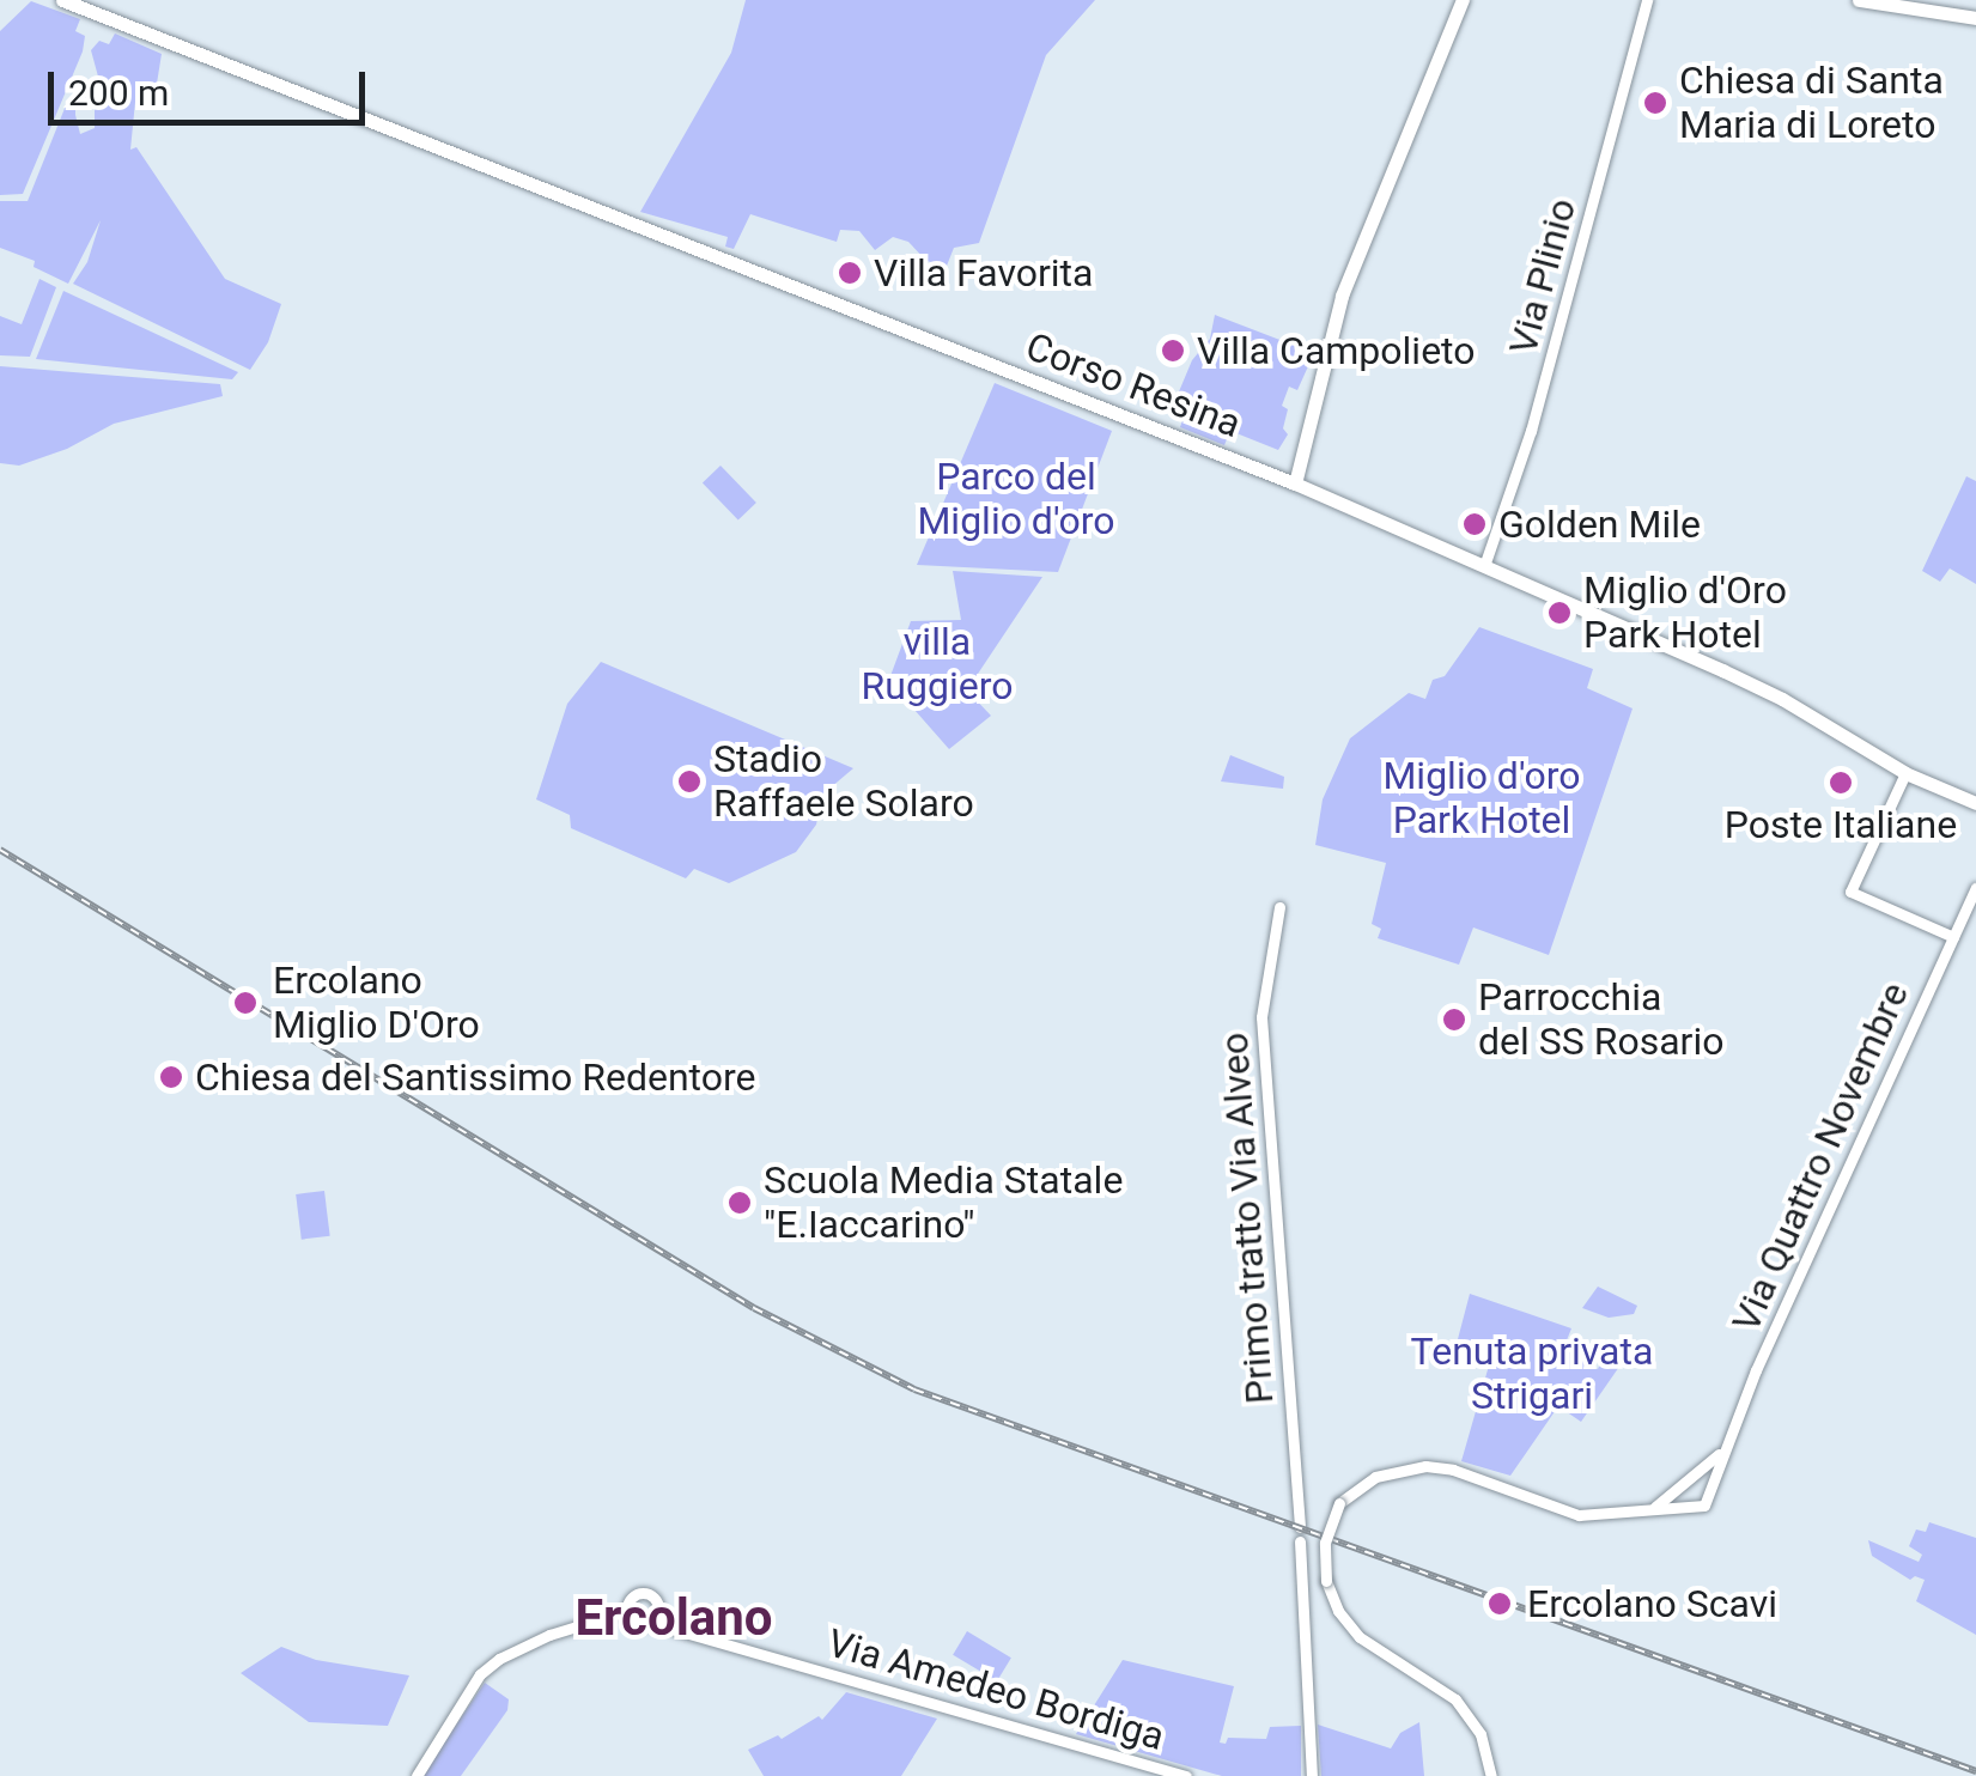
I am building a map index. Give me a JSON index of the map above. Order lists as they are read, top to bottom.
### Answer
{
  "streets": {
    "main road": ["Corso Resina"],
    "street": [
      "Via Plinio",
      "Via Quattro Novembre",
      "Primo tratto Via Alveo",
      "Via Amedeo Bordiga"
    ]
  },
  "crossings": [
    ["Via Plinio", "Corso Resina"]
  ],
  "districts": ["Ercolano"],
  "parks": [
    "Parco del Miglio d'oro",
    "villa Ruggiero",
    "Miglio d'oro Park Hotel",
    "Tenuta privata Strigari"
  ],
  "places": [
    "Chiesa di Santa Maria di Loreto",
    "Villa Favorita",
    "Villa Campolieto",
    "Golden Mile",
    "Miglio d'Oro Park Hotel",
    "Stadio Raffaele Solaro",
    "Poste Italiane",
    "Ercolano Miglio D'Oro",
    "Parrocchia del SS Rosario",
    "Chiesa del Santissimo Redentore",
    "Scuola Media Statale \"E.Iaccarino\"",
    "Ercolano Scavi"
  ],
  "scale_bar": "200 m"
}
